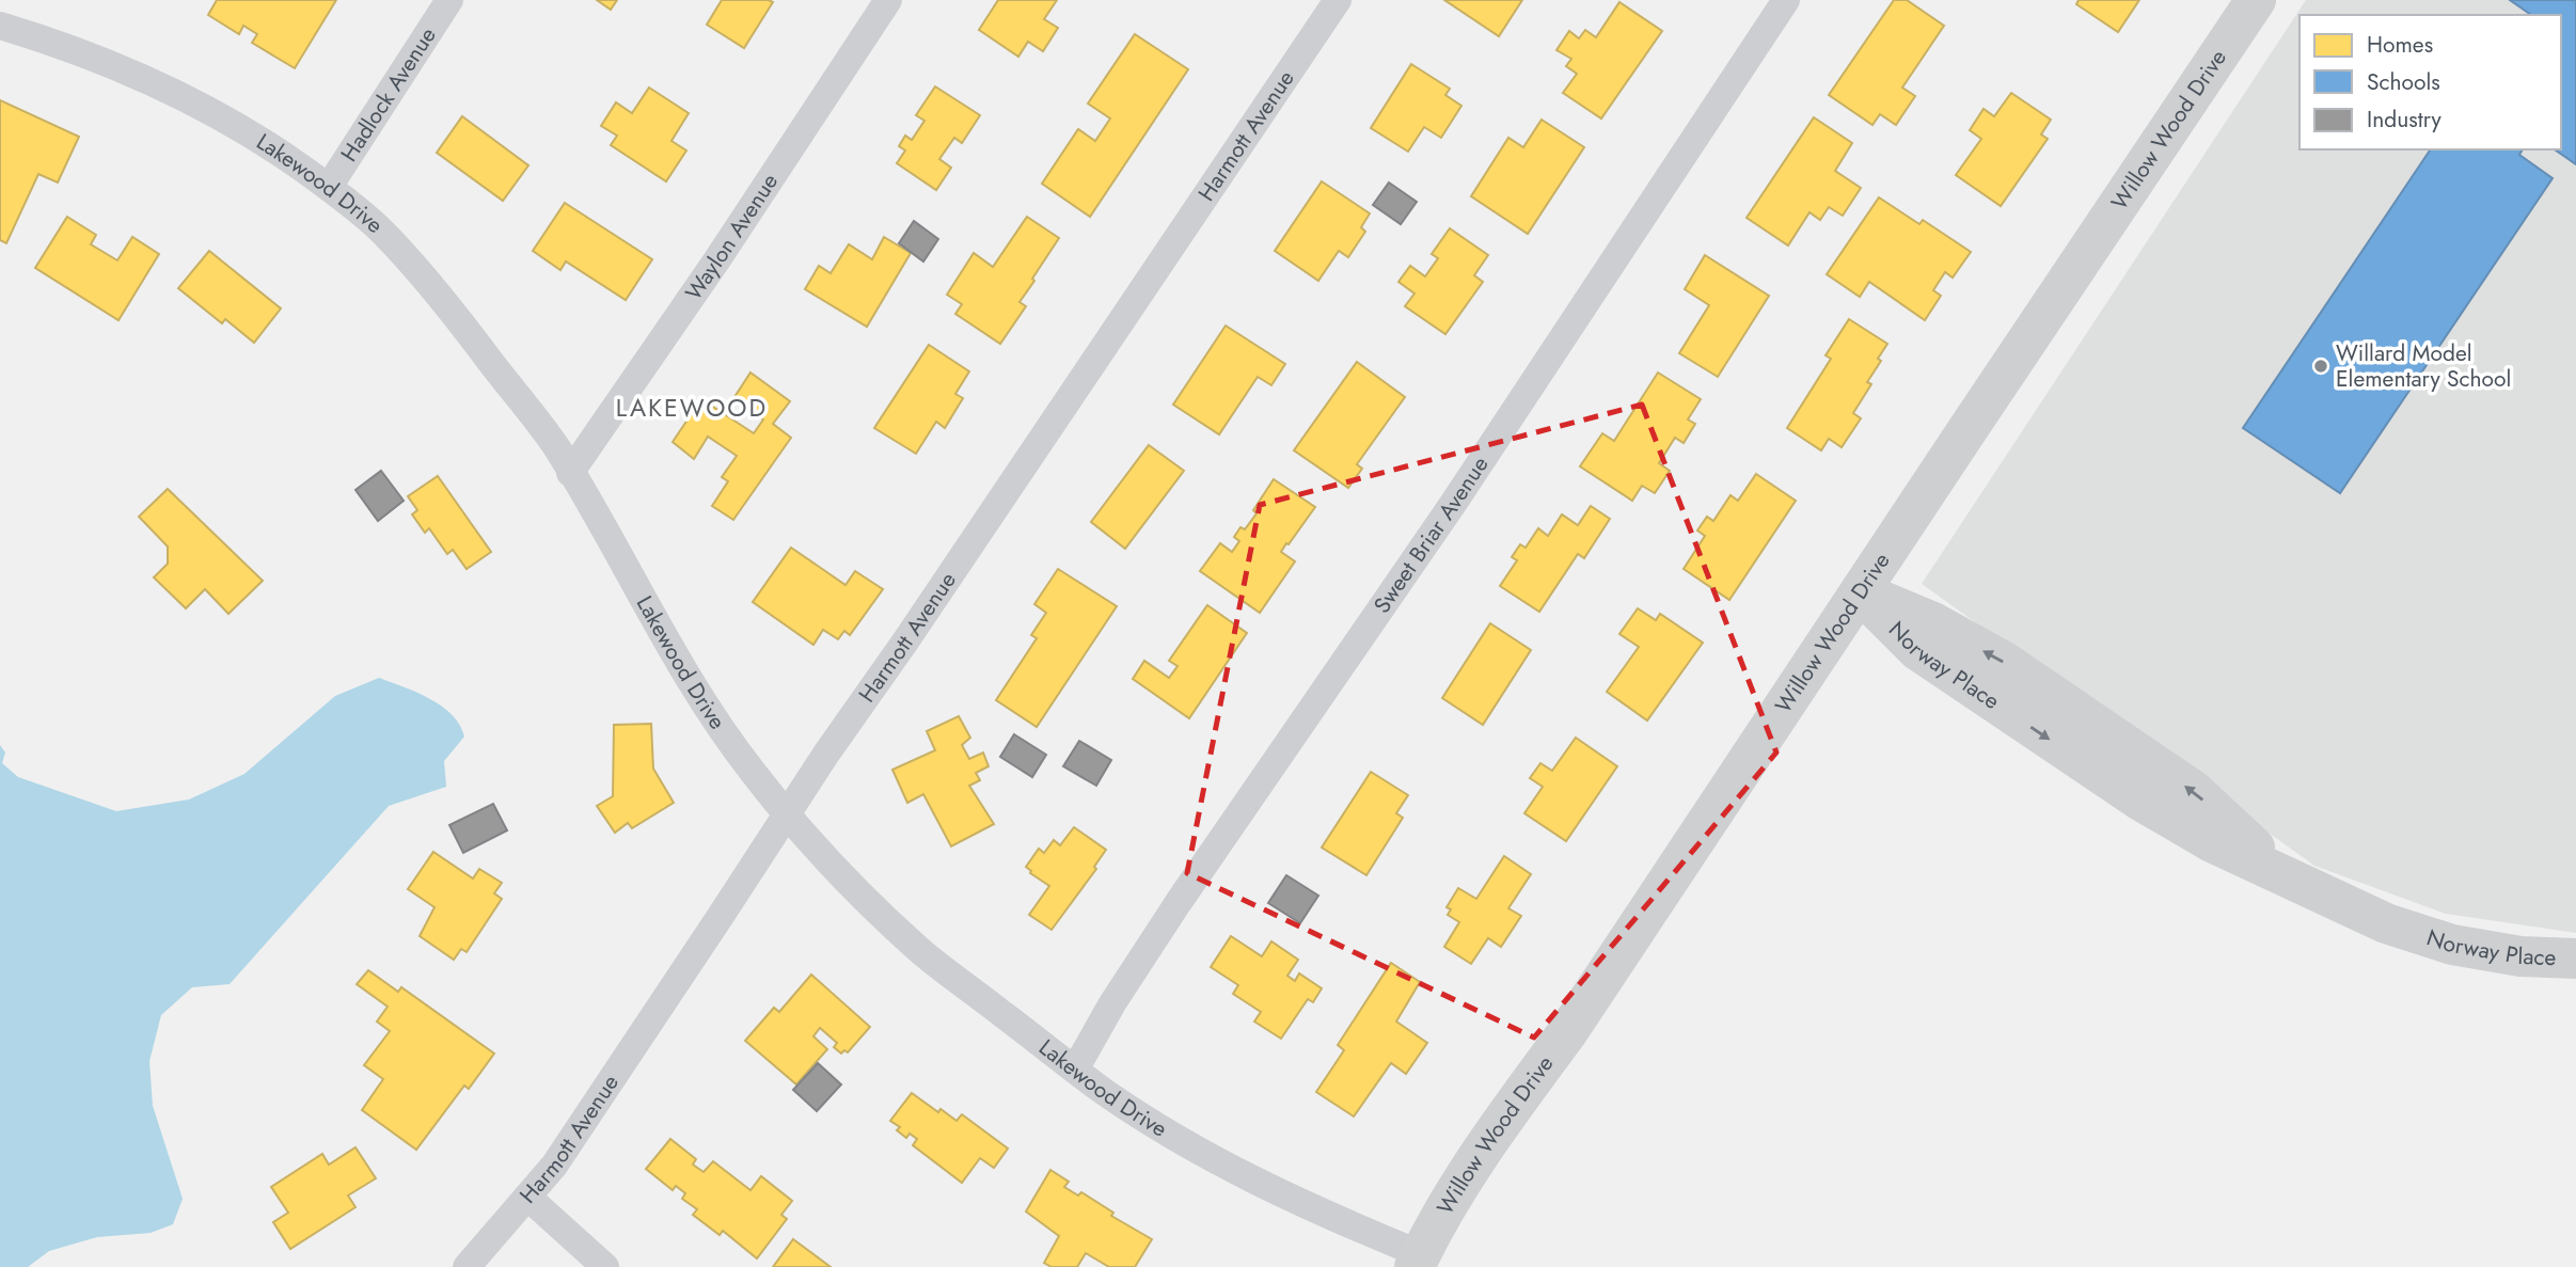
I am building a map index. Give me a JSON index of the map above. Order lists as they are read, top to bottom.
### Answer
{
  "streets": {
    "street": [
      "Hadlock Avenue",
      "Willow Wood Drive",
      "Harmott Avenue",
      "Lakewood Drive",
      "Waylon Avenue",
      "Sweet Briar Avenue",
      "Norway Place"
    ]
  },
  "crossings": [
    ["Hadlock Avenue", "Lakewood Drive"],
    ["Willow Wood Drive", "Lakewood Drive"],
    ["Willow Wood Drive", "Norway Place"],
    ["Harmott Avenue", "Lakewood Drive"],
    ["Lakewood Drive", "Waylon Avenue"],
    ["Lakewood Drive", "Sweet Briar Avenue"]
  ],
  "districts": ["LAKEWOOD"],
  "places": ["Willard Model Elementary School"],
  "legend": ["Homes", "Schools", "Industry"]
}
